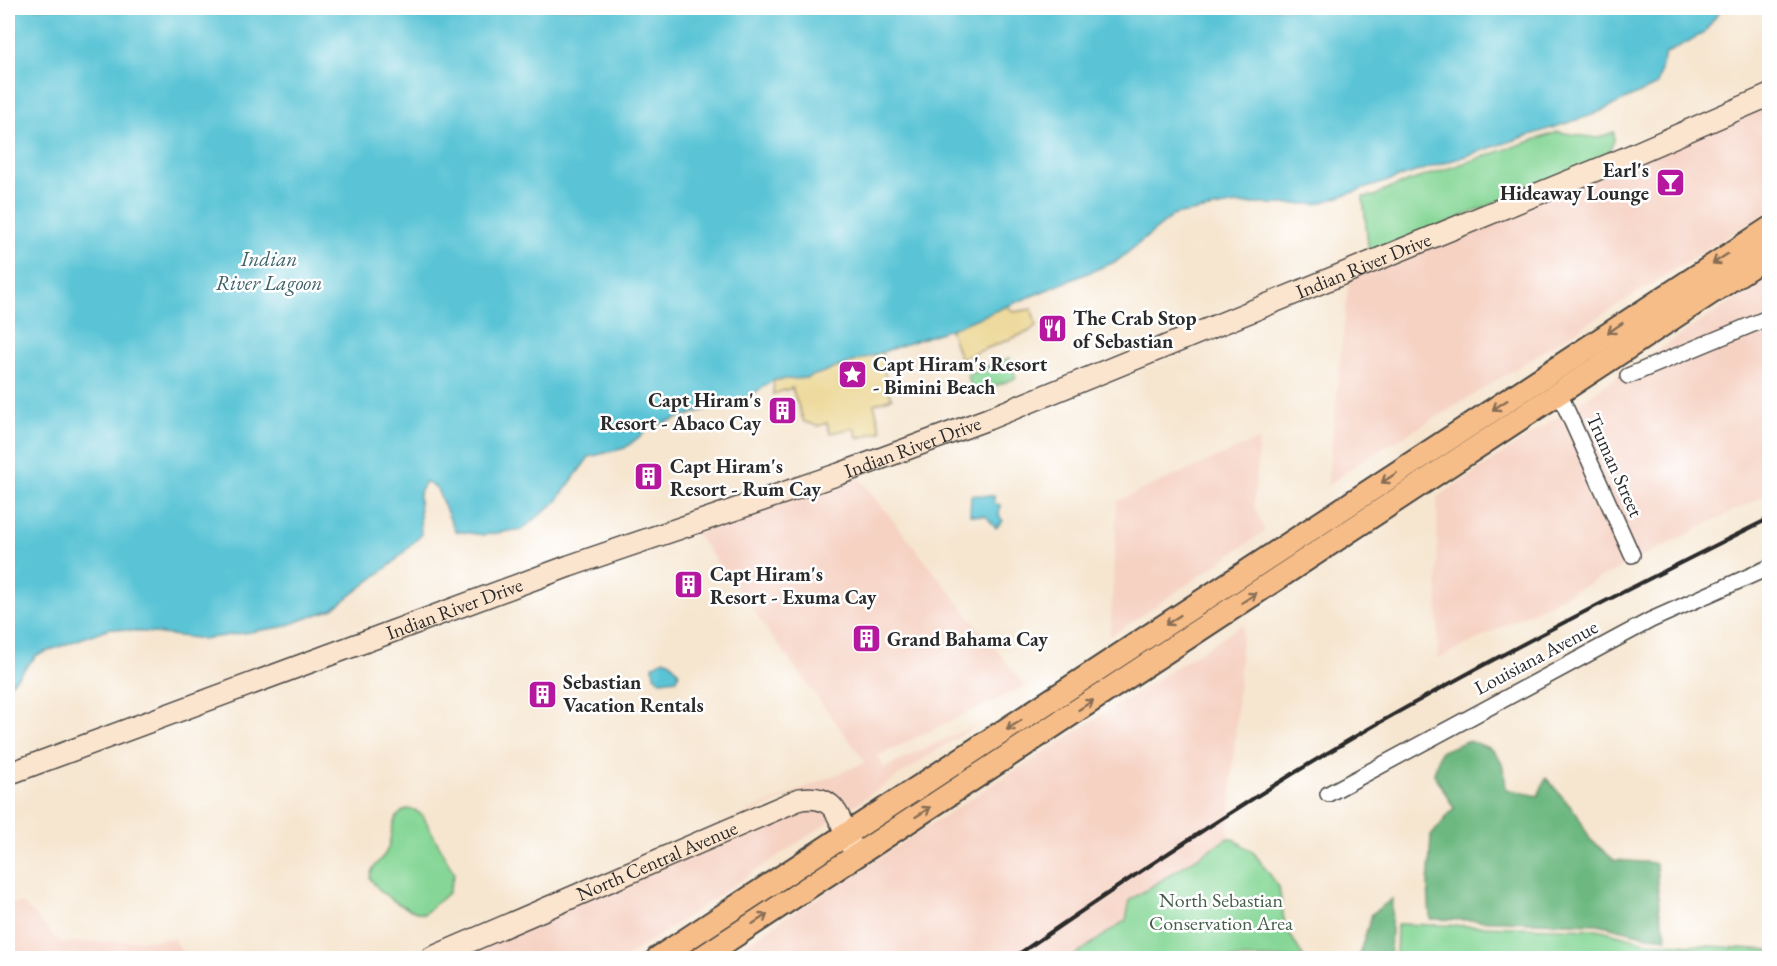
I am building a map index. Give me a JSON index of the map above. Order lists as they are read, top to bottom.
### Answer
{
  "streets": {
    "street": [
      "Indian River Drive",
      "Truman Street",
      "Louisiana Avenue",
      "North Central Avenue"
    ]
  },
  "water": ["Indian River Lagoon"],
  "parks": ["North Sebastian Conservation Area"],
  "places": {
    "bar": ["Earl's Hideaway Lounge"],
    "restaurant": ["The Crab Stop of Sebastian"],
    "place": ["Capt Hiram's Resort - Bimini Beach"],
    "building": [
      "Capt Hiram's Resort - Abaco Cay",
      "Capt Hiram's Resort - Rum Cay",
      "Capt Hiram's Resort - Exuma Cay",
      "Grand Bahama Cay",
      "Sebastian Vacation Rentals"
    ]
  }
}
